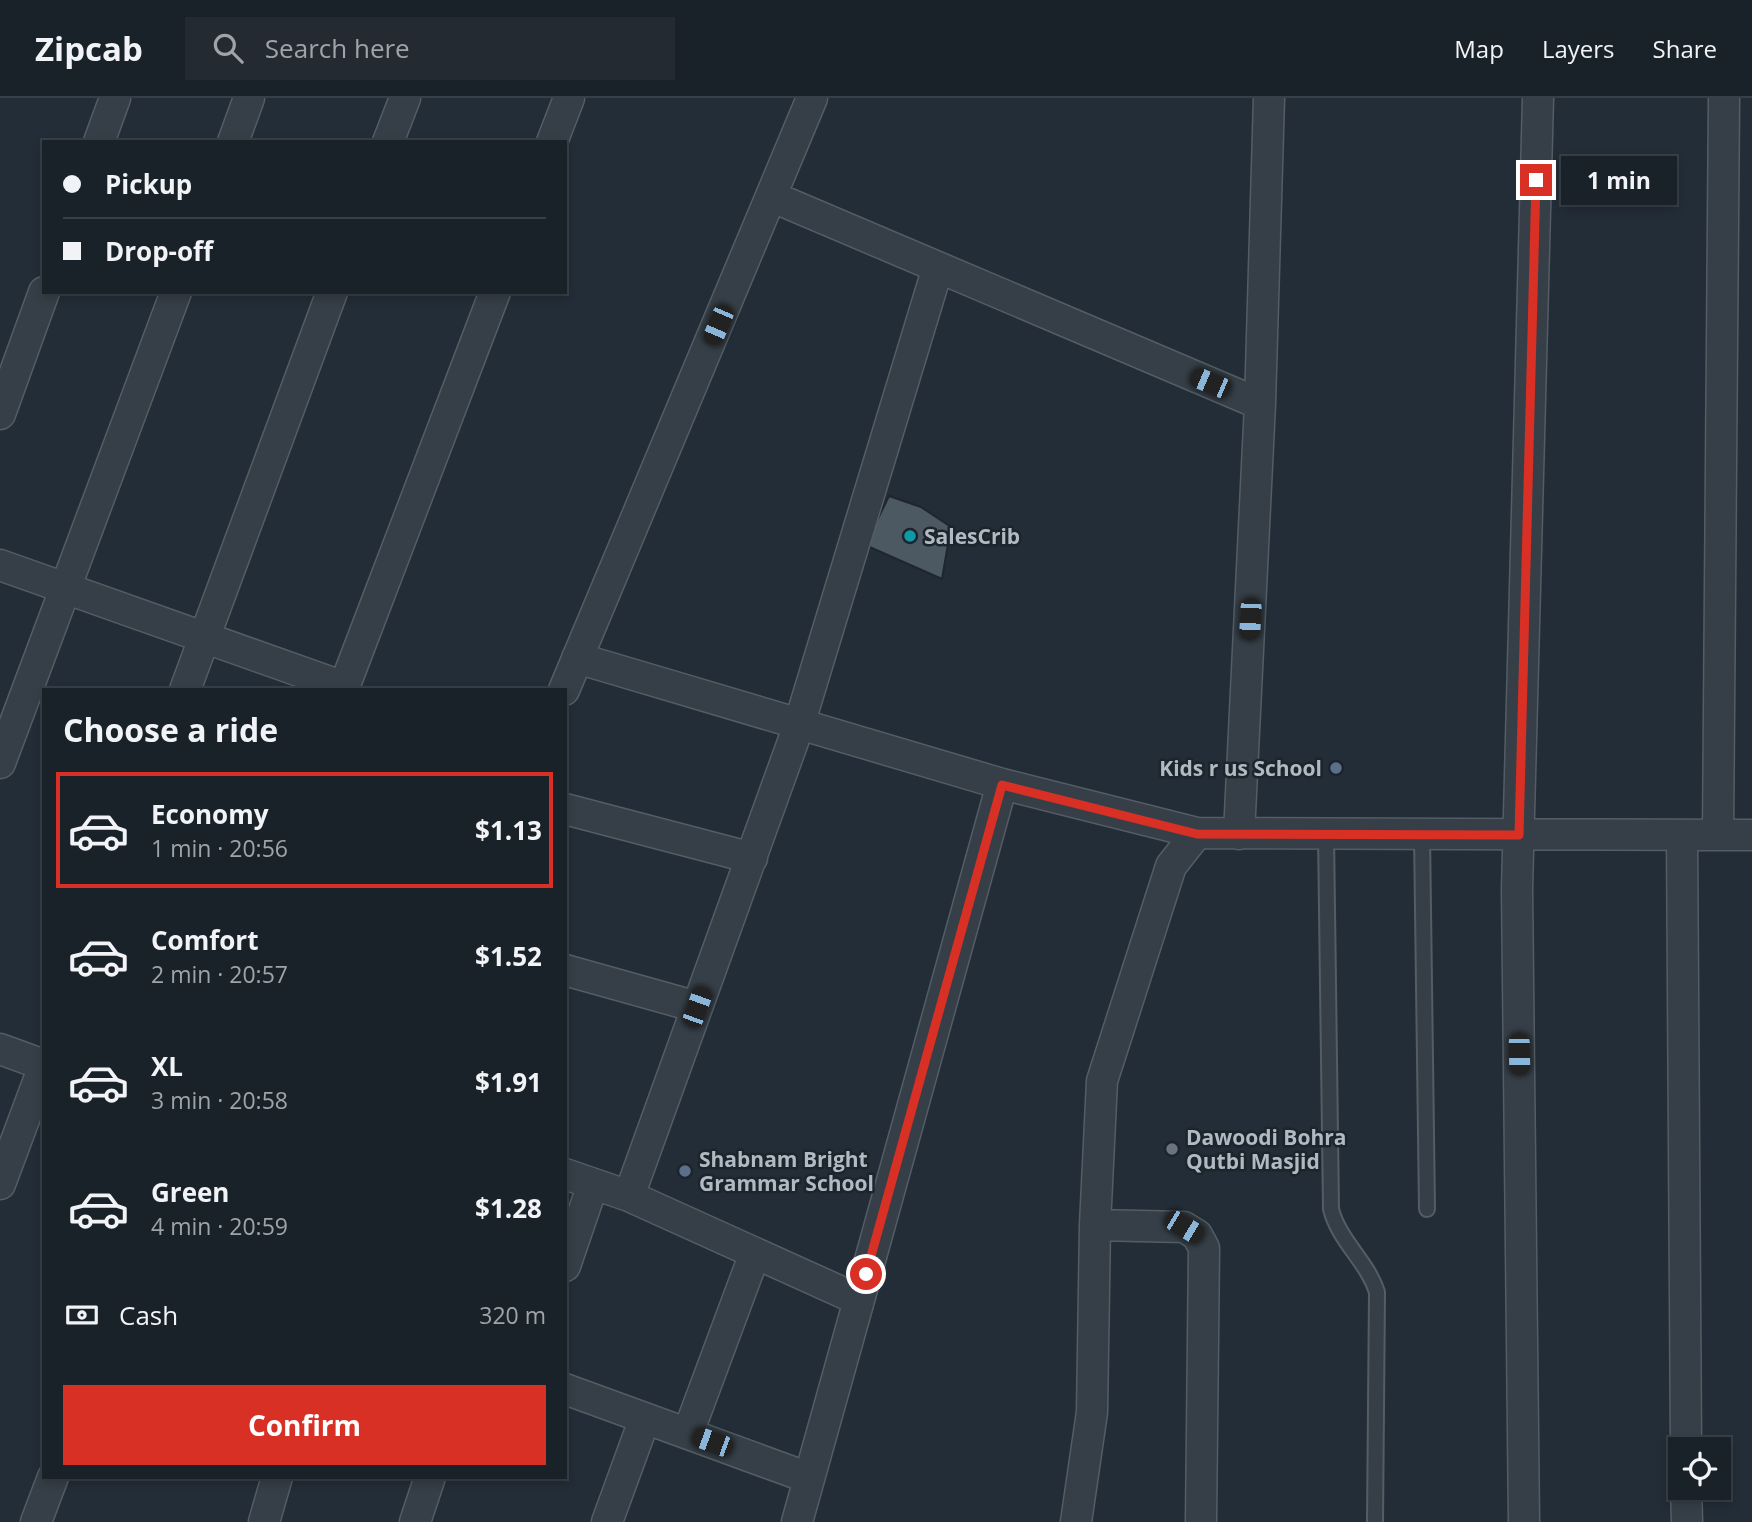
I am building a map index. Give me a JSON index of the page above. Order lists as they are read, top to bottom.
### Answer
{
  "places": [
    "SalesCrib",
    "Kids r us School",
    "Dawoodi Bohra Qutbi Masjid",
    "Shabnam Bright Grammar School"
  ],
  "page": {
    "header": "Zipcab",
    "search": "Search here",
    "nav": ["Map", "Layers", "Share"],
    "banner": ["Pickup", "Drop-off"],
    "bubble": "1 min",
    "heading": "Choose a ride",
    "list": [
      {
        "name": "Economy",
        "note": "1 min · 20:56",
        "value": "$1.13"
      },
      {
        "name": "Comfort",
        "note": "2 min · 20:57",
        "value": "$1.52"
      },
      {
        "name": "XL",
        "note": "3 min · 20:58",
        "value": "$1.91"
      },
      {
        "name": "Green",
        "note": "4 min · 20:59",
        "value": "$1.28"
      }
    ],
    "pay": ["Cash", "320 m"],
    "buttons": "Confirm"
  }
}
